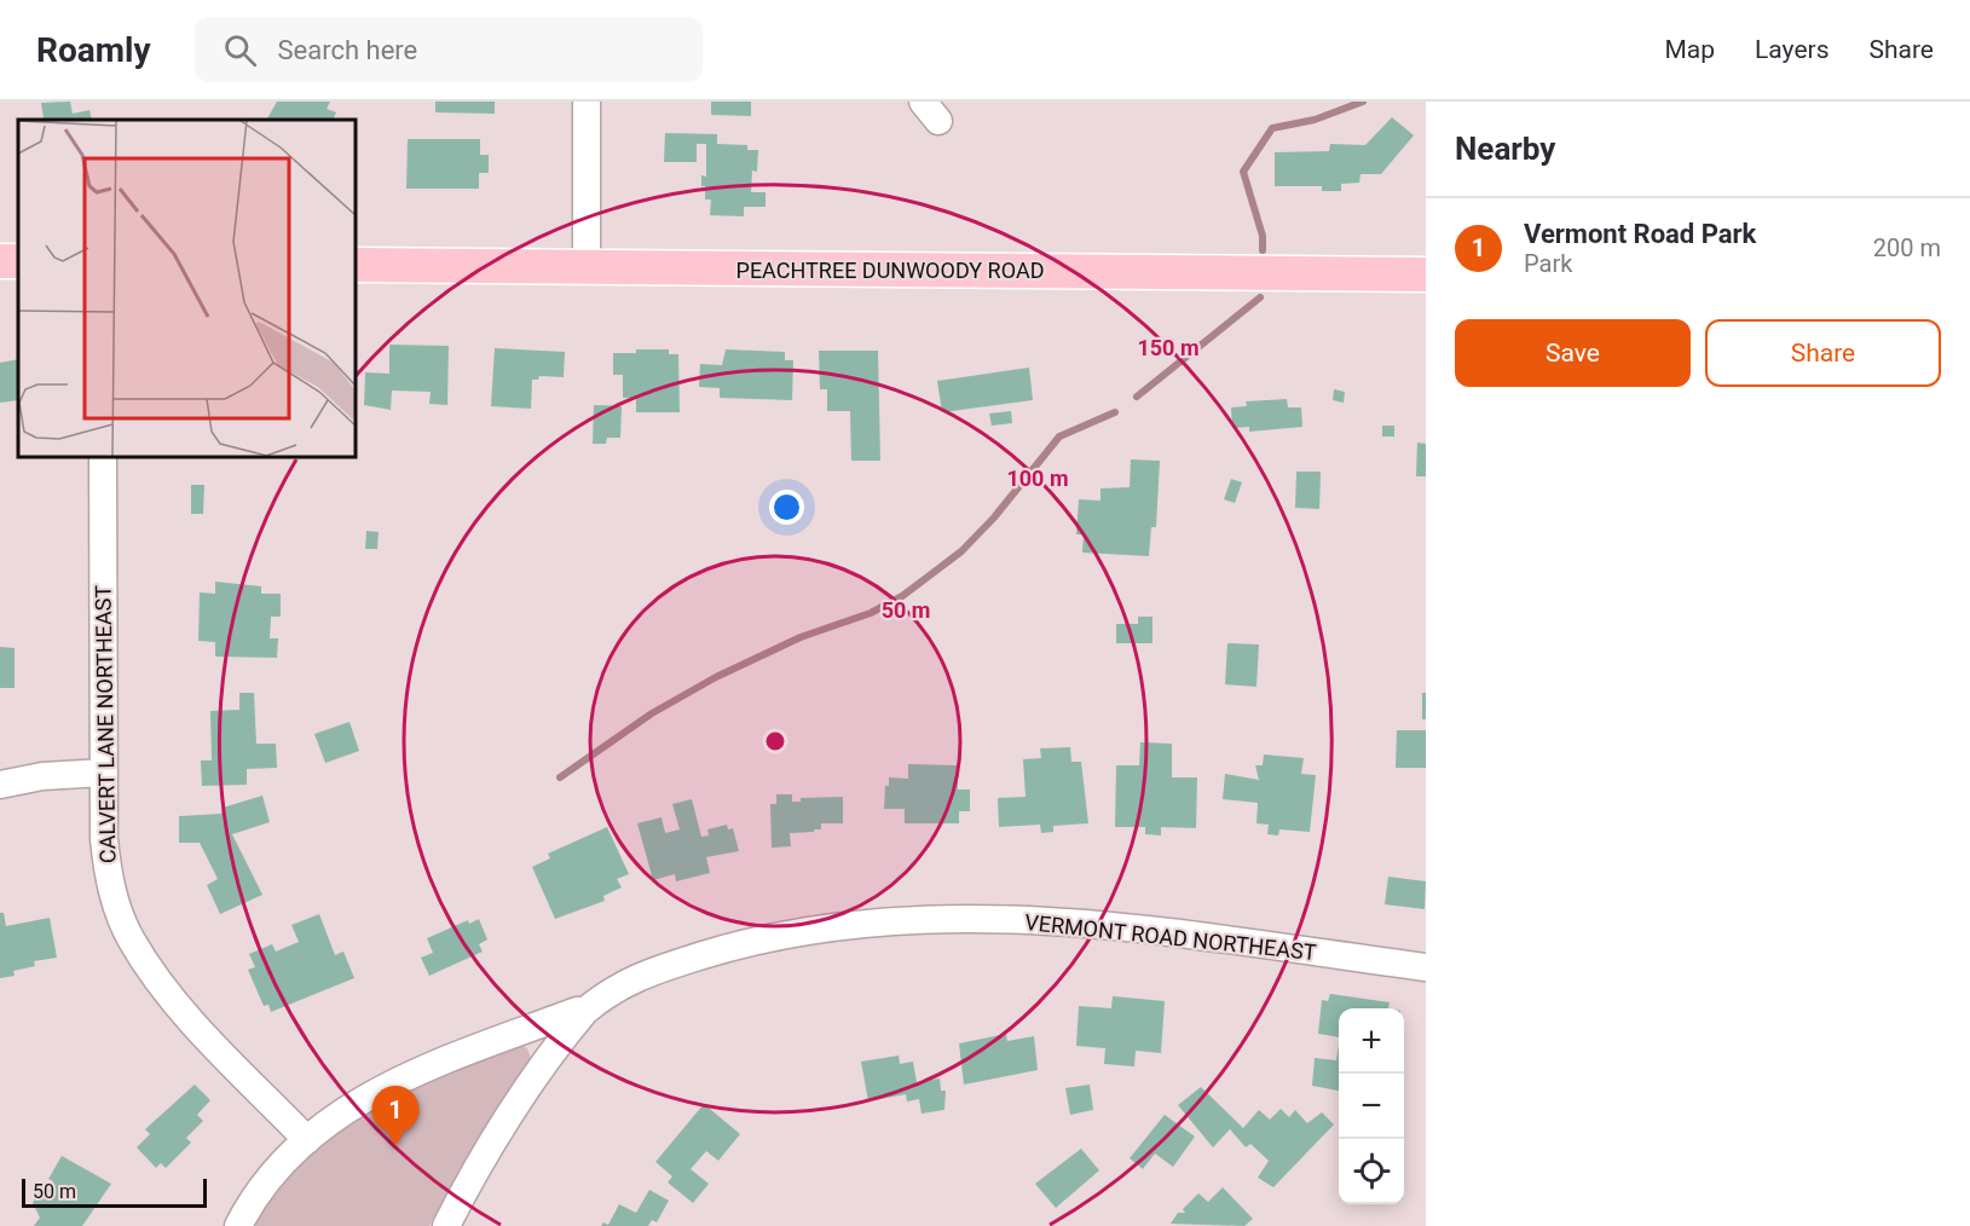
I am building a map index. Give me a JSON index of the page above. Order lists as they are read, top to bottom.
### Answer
{
  "streets": {
    "main road": ["PEACHTREE DUNWOODY ROAD"],
    "street": ["CALVERT LANE NORTHEAST", "VERMONT ROAD NORTHEAST"]
  },
  "crossings": [
    ["CALVERT LANE NORTHEAST", "VERMONT ROAD NORTHEAST"]
  ],
  "scale_bar": "50 m",
  "page": {
    "header": "Roamly",
    "search": "Search here",
    "nav": ["Map", "Layers", "Share"],
    "heading": "Nearby",
    "list": [
      {
        "mark": "1",
        "name": "Vermont Road Park",
        "note": "Park",
        "value": "200 m"
      }
    ],
    "buttons": ["Save", "Share"],
    "map_buttons": ["+", "−"],
    "pins": "1",
    "scale": "50 m"
  },
  "rings": ["150 m", "100 m", "50 m"]
}
